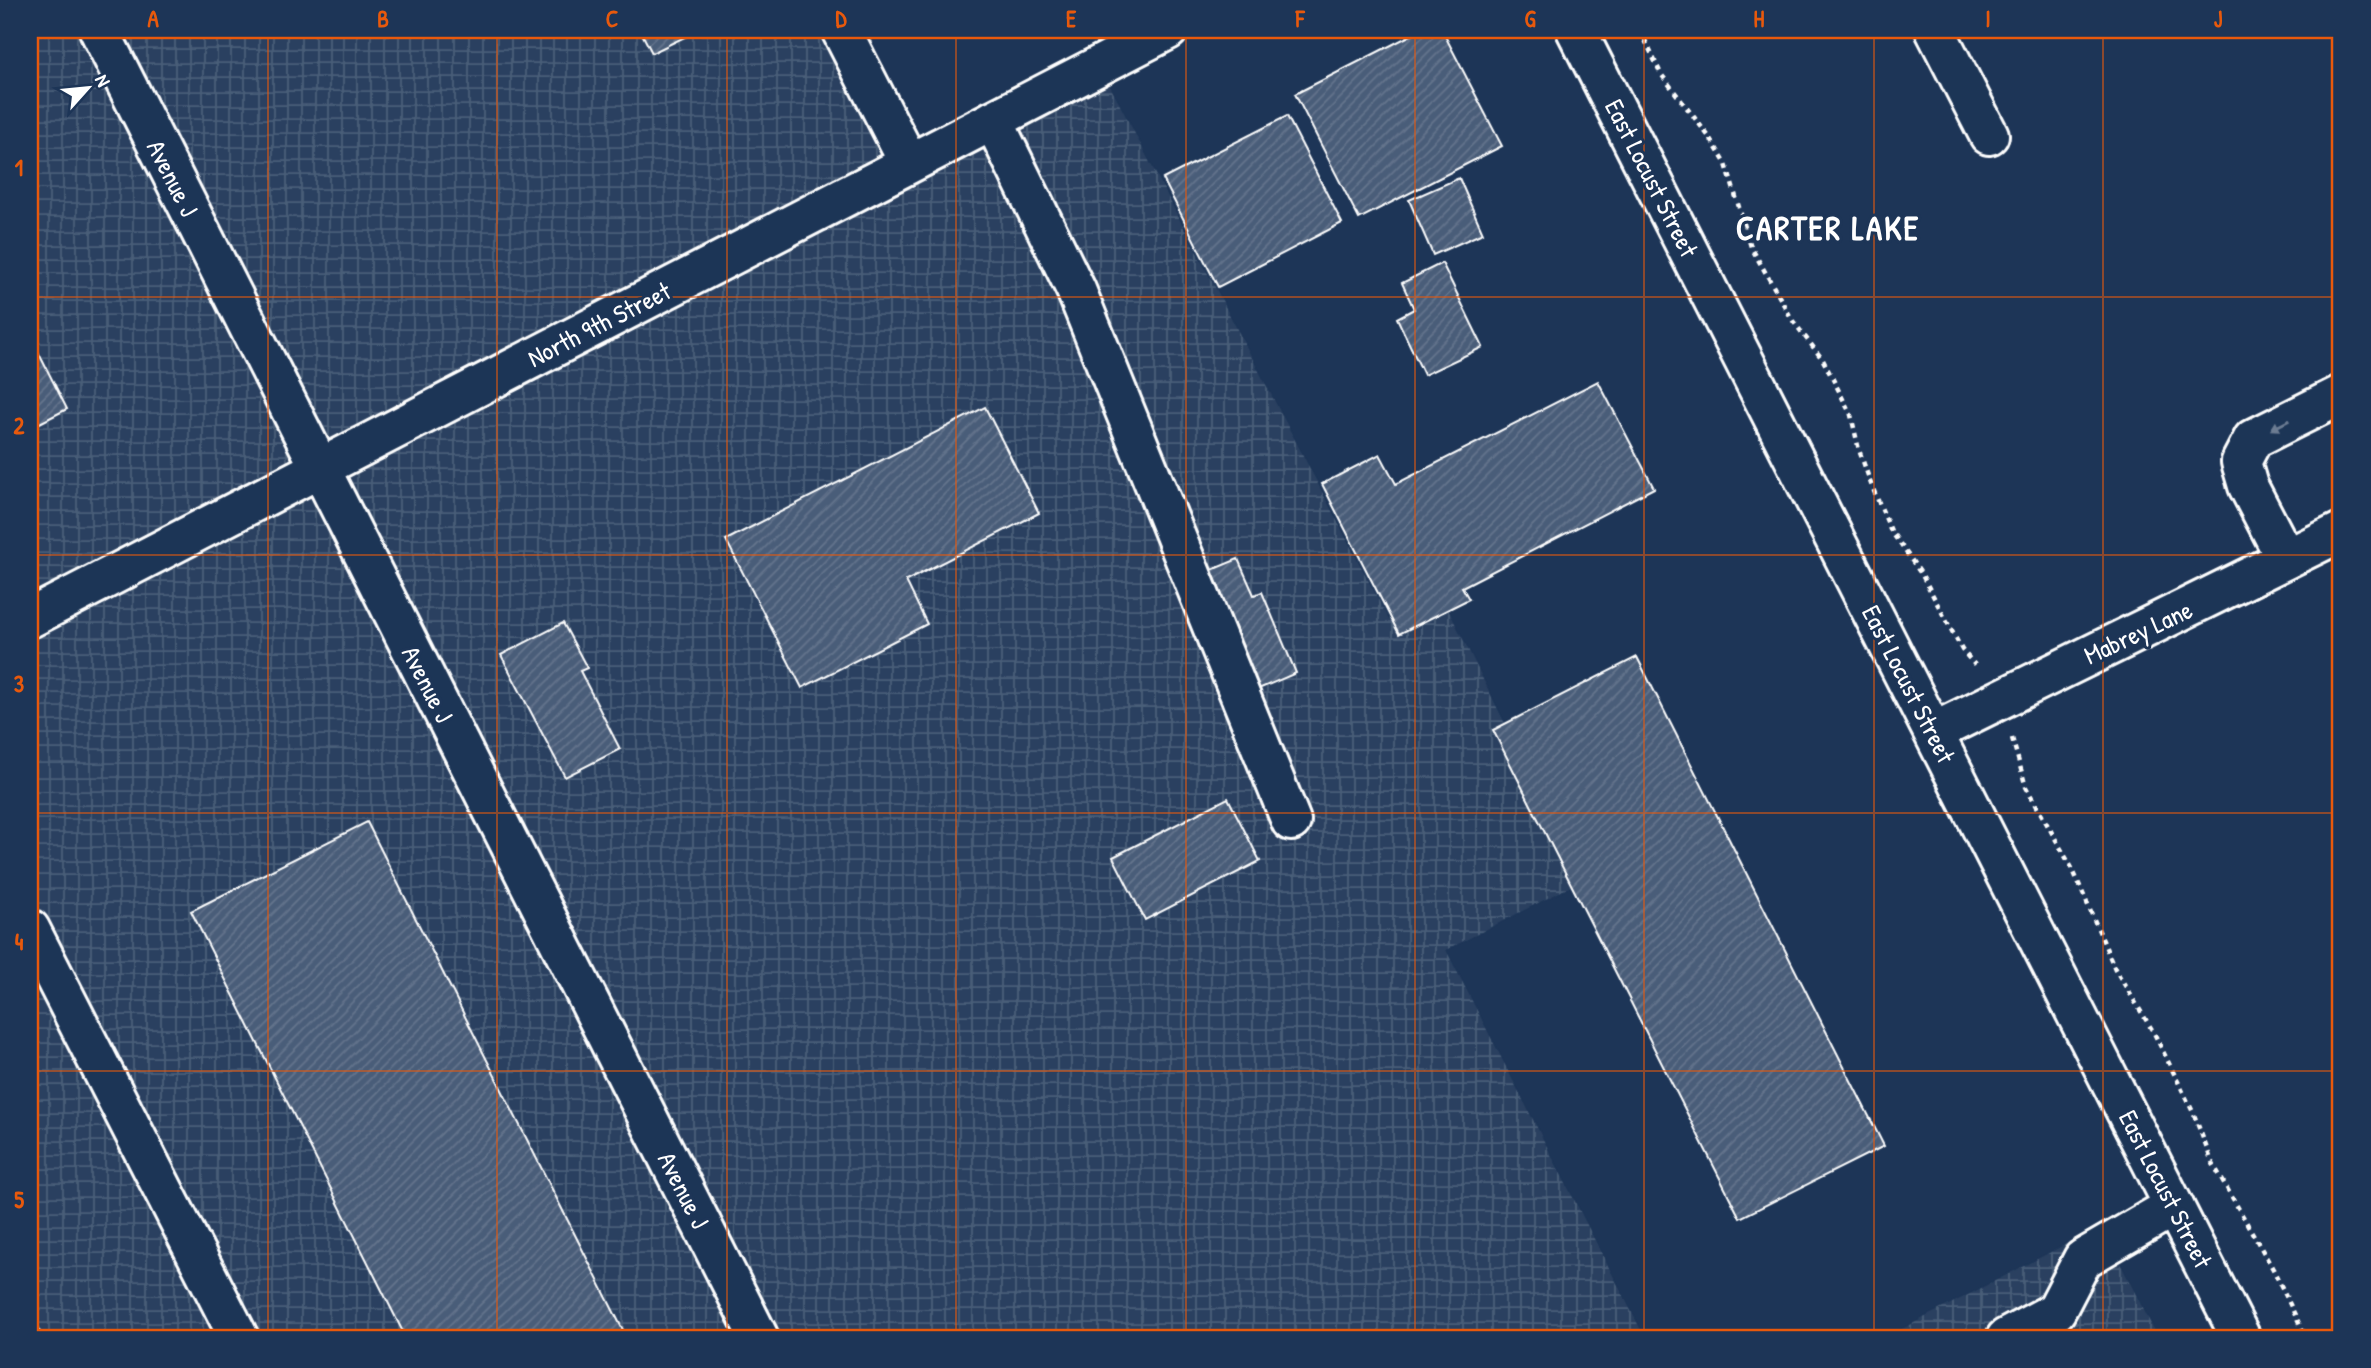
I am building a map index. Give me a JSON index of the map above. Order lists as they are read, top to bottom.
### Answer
{
  "streets": {
    "street": [
      "Avenue J",
      "East Locust Street",
      "North 9th Street",
      "Mabrey Lane"
    ]
  },
  "crossings": [
    ["Avenue J", "North 9th Street"],
    ["East Locust Street", "Mabrey Lane"]
  ],
  "districts": ["CARTER LAKE"],
  "north": "top right",
  "grid": {
    "columns": [
      "A",
      "B",
      "C",
      "D",
      "E",
      "F",
      "G",
      "H",
      "I",
      "J"
    ],
    "rows": [
      "1",
      "2",
      "3",
      "4",
      "5"
    ]
  }
}
